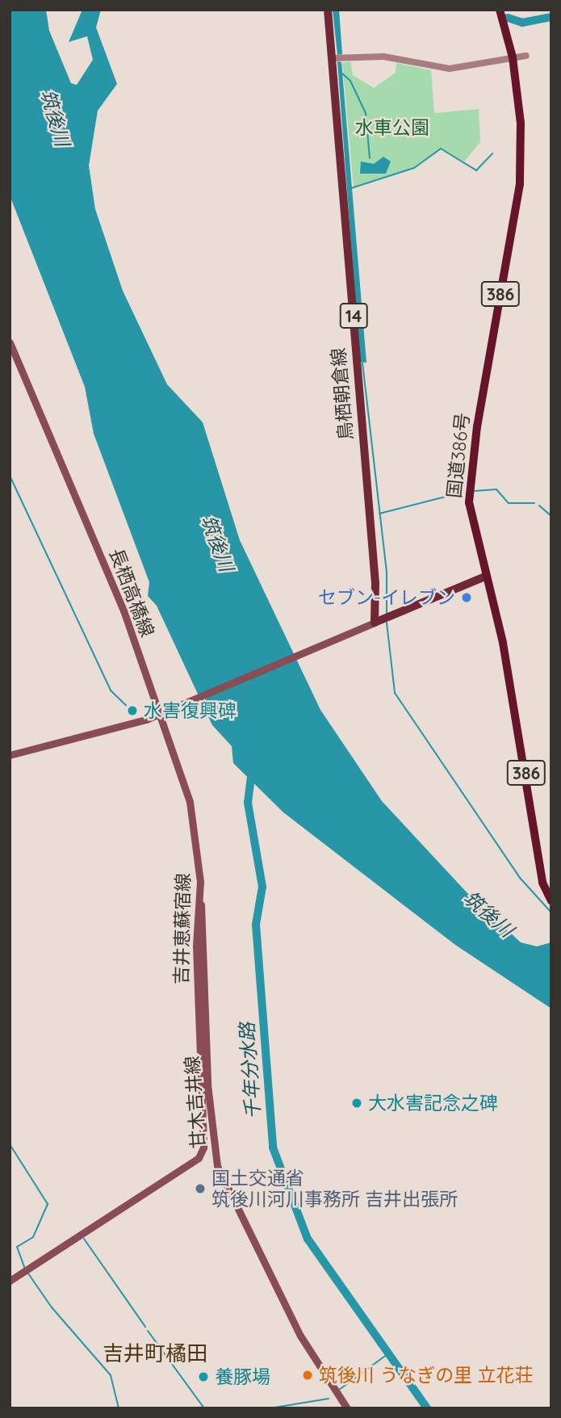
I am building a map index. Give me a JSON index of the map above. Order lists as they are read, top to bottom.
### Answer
{
  "streets": {
    "highway": ["386", "国道386号"],
    "main road": [
      "14",
      "鳥栖朝倉線",
      "長栖高橋線",
      "吉井恵蘇宿線",
      "甘木吉井線"
    ]
  },
  "crossings": [
    ["長栖高橋線", "吉井恵蘇宿線"],
    ["吉井恵蘇宿線", "甘木吉井線"]
  ],
  "districts": ["吉井町橘田"],
  "water": ["筑後川", "千年分水路"],
  "parks": ["水車公園"],
  "places": [
    "セブン-イレブン",
    "水害復興碑",
    "大水害記念之碑",
    "国土交通省 筑後川河川事務所 吉井出張所",
    "筑後川 うなぎの里 立花荘",
    "養豚場"
  ]
}
